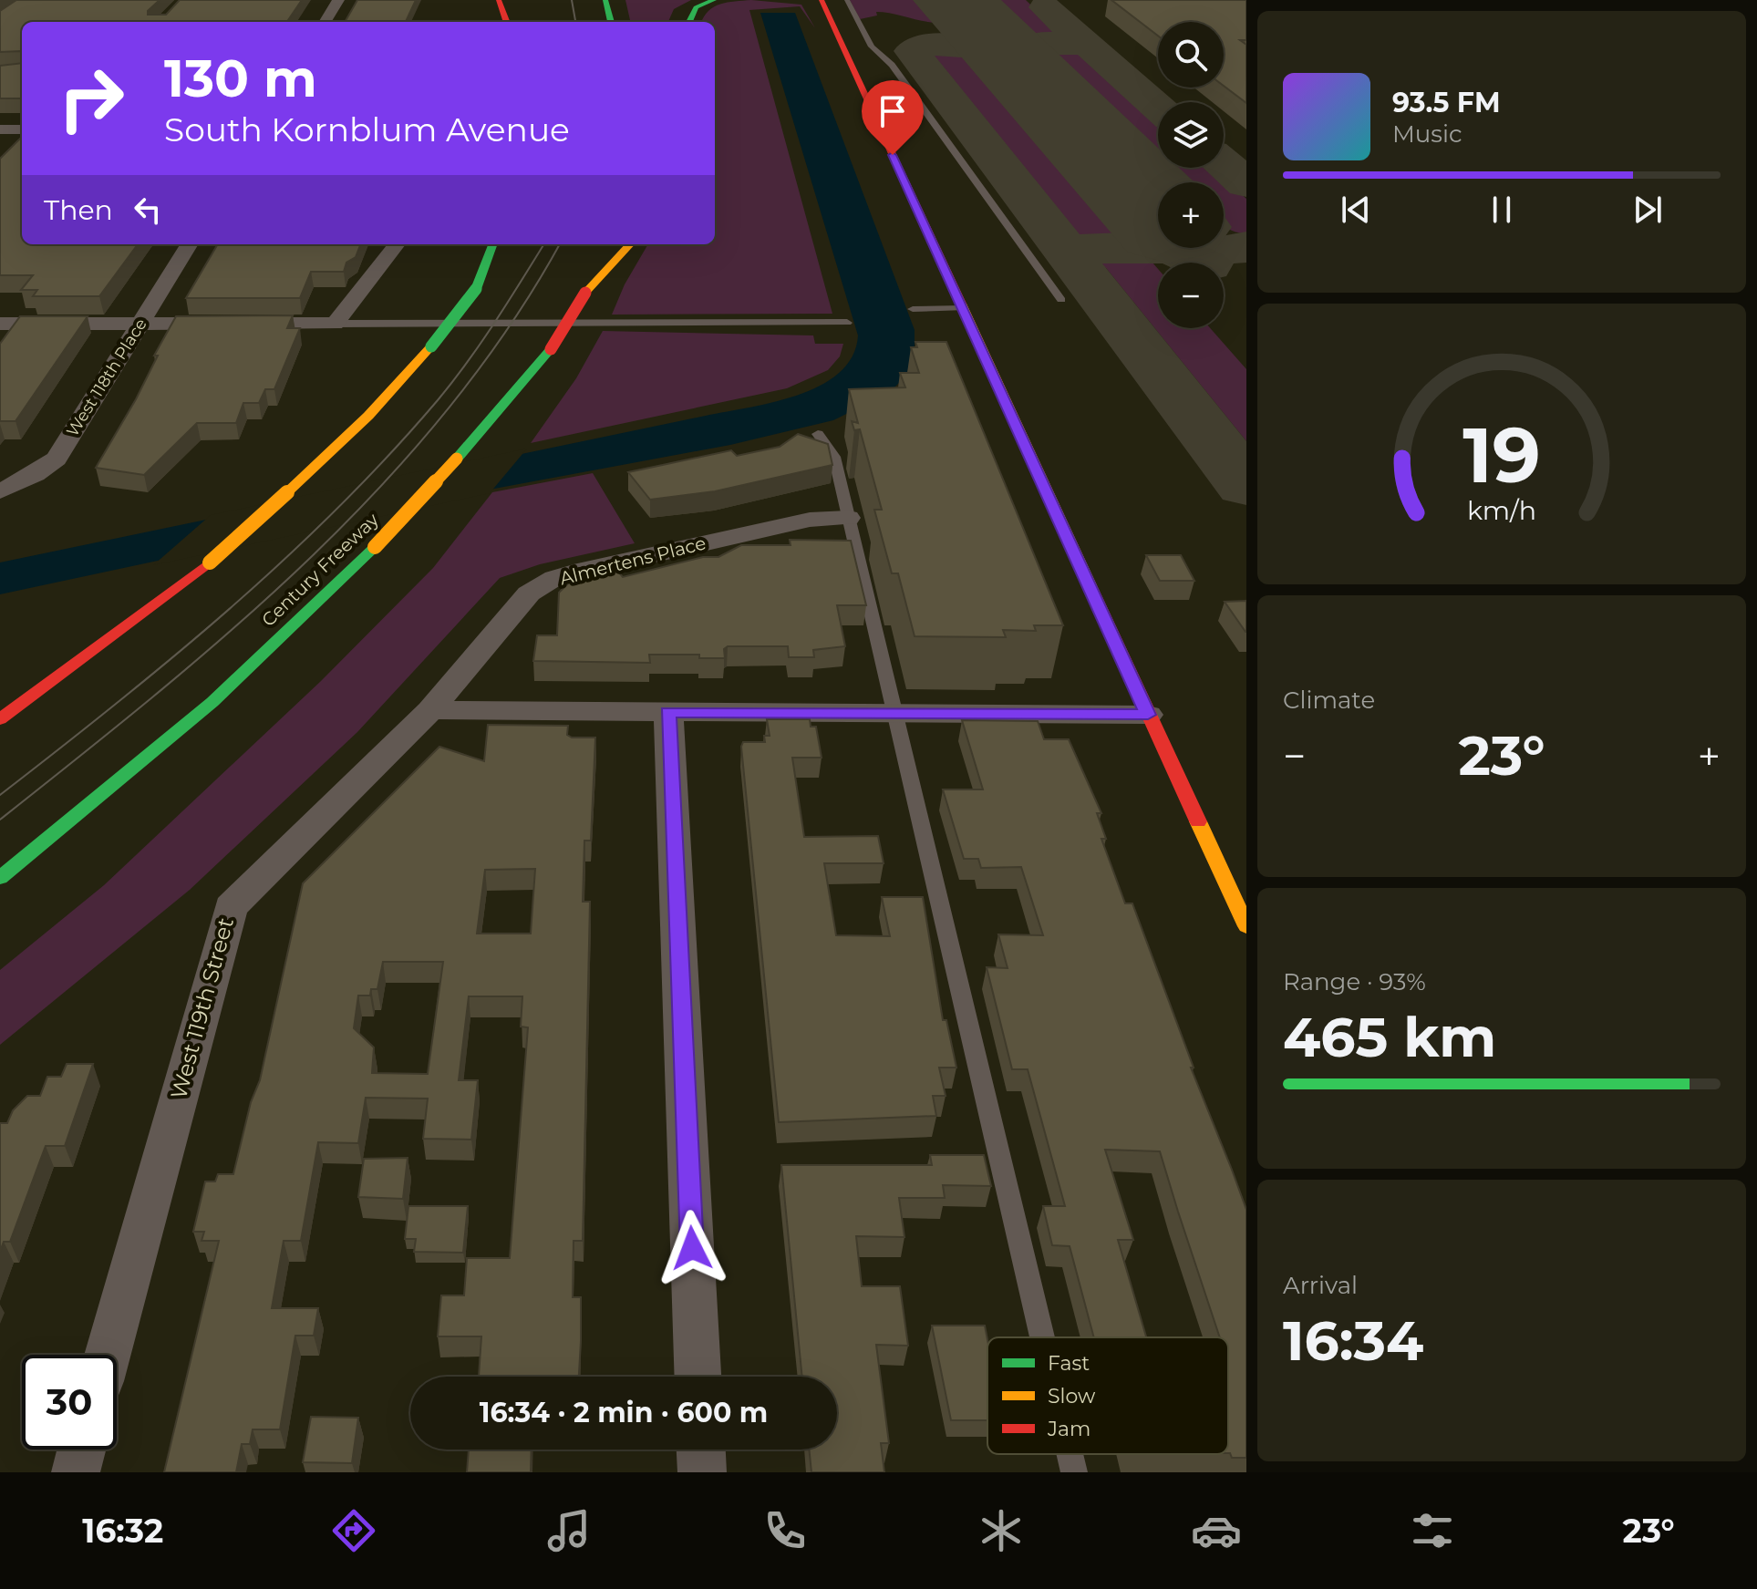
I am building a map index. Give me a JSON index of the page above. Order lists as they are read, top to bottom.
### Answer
{
  "streets": {
    "main road": ["Century Freeway"],
    "street": ["West 118th Place", "Almertens Place", "West 119th Street"]
  },
  "crossings": [
    ["Almertens Place", "West 119th Street"]
  ],
  "legend": ["Fast", "Slow", "Jam"],
  "page": {
    "map_buttons": ["+", "−"],
    "turn": ["130 m", "South Kornblum Avenue"],
    "song": ["93.5 FM", "Music"],
    "then": "Then",
    "tile": [
      "Climate",
      ["Range · 93%", "465 km"],
      ["Arrival", "16:34"]
    ],
    "heat": ["−", "23°", "+"],
    "limit": "30",
    "trip": "16:34 · 2 min · 600 m",
    "tabs": ["16:32", "23°"],
    "gauge": ["19", "km/h"]
  }
}
